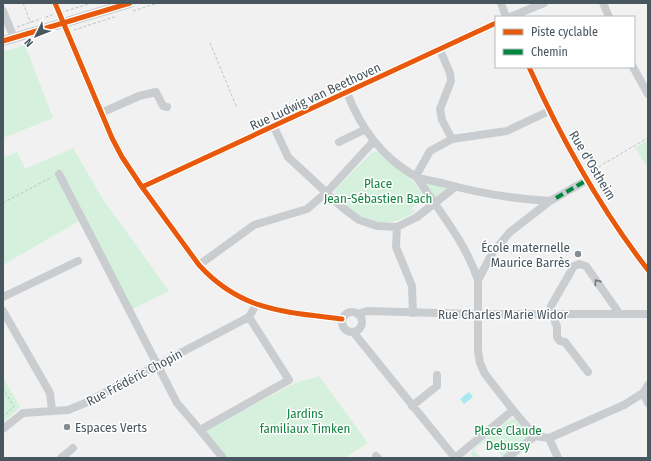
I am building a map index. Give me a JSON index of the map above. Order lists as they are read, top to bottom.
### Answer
{
  "streets": {
    "street": [
      "Rue Ludwig van Beethoven",
      "Rue d'Ostheim",
      "Rue Charles Marie Widor",
      "Rue Frédéric Chopin"
    ]
  },
  "parks": ["Place Jean-Sébastien Bach", "Jardins familiaux Timken", "Place Claude Debussy"],
  "places": ["École maternelle Maurice Barrès", "Espaces Verts"],
  "legend": ["Piste cyclable", "Chemin"],
  "north": "bottom left"
}
